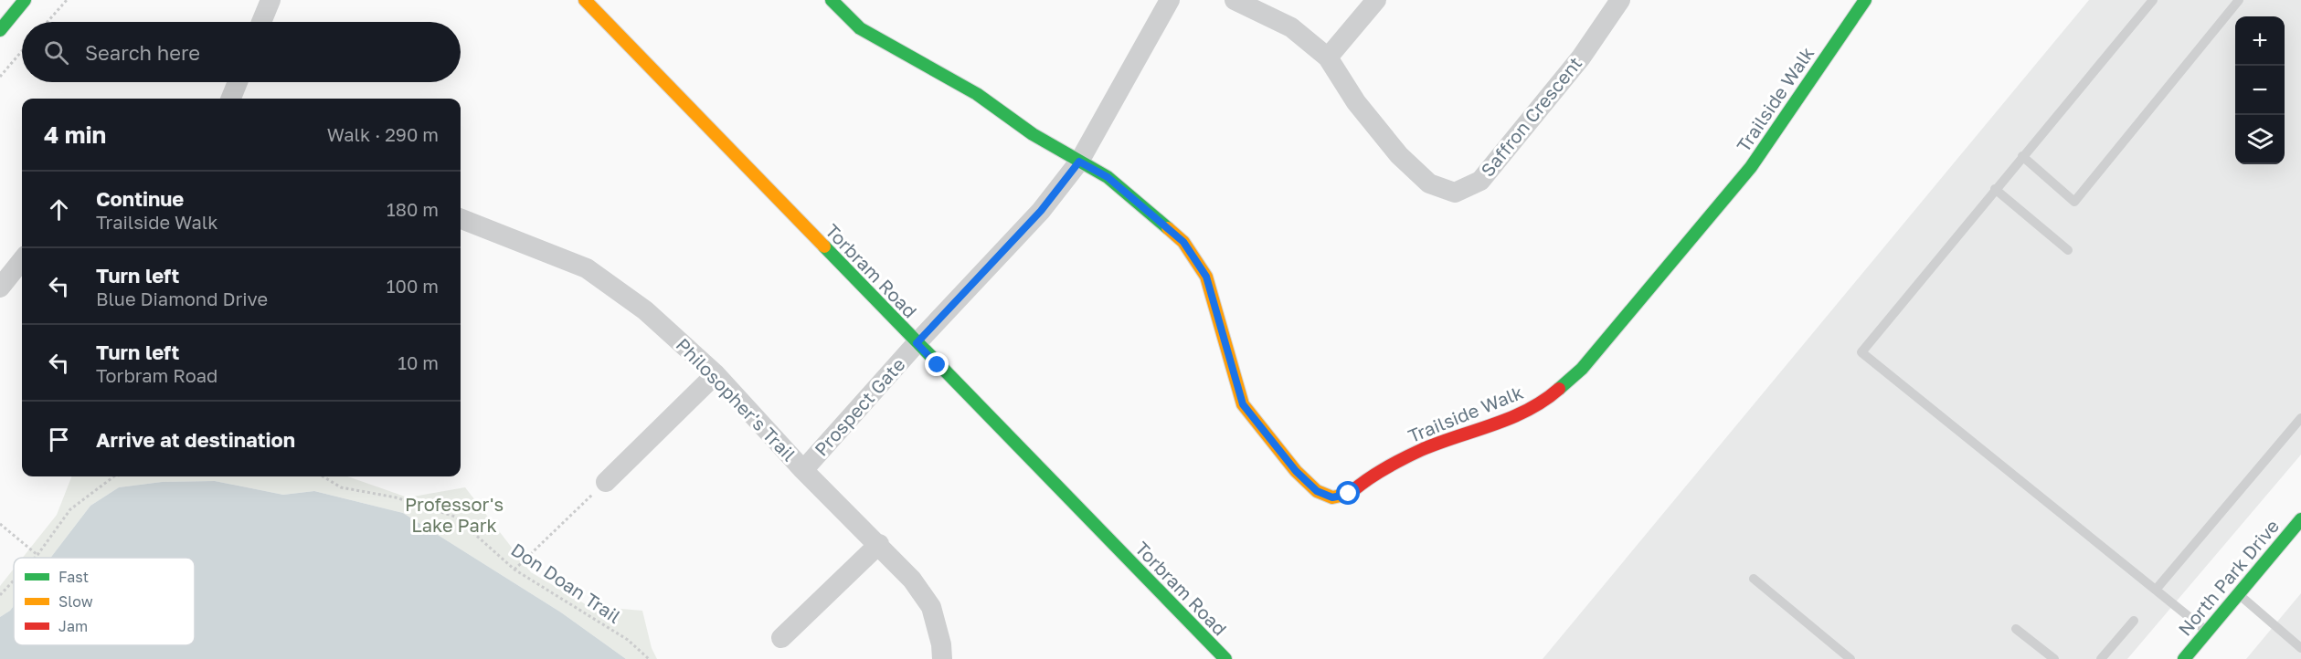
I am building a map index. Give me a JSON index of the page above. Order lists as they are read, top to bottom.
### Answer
{
  "streets": {
    "street": [
      "Trailside Walk",
      "Saffron Crescent",
      "Torbram Road",
      "Philosopher's Trail",
      "Prospect Gate",
      "North Park Drive"
    ],
    "path": ["Don Doan Trail"]
  },
  "crossings": [
    ["Trailside Walk", "Prospect Gate"],
    ["Torbram Road", "Prospect Gate"],
    ["Philosopher's Trail", "Prospect Gate"]
  ],
  "parks": ["Professor's Lake Park"],
  "legend": ["Fast", "Slow", "Jam"],
  "page": {
    "map_buttons": ["+", "−"],
    "search": "Search here",
    "heading": ["4 min", "Walk · 290 m"],
    "list": [
      ["Continue", "Trailside Walk", "180 m"],
      ["Turn left", "Blue Diamond Drive", "100 m"],
      ["Turn left", "Torbram Road", "10 m"],
      "Arrive at destination"
    ]
  }
}
